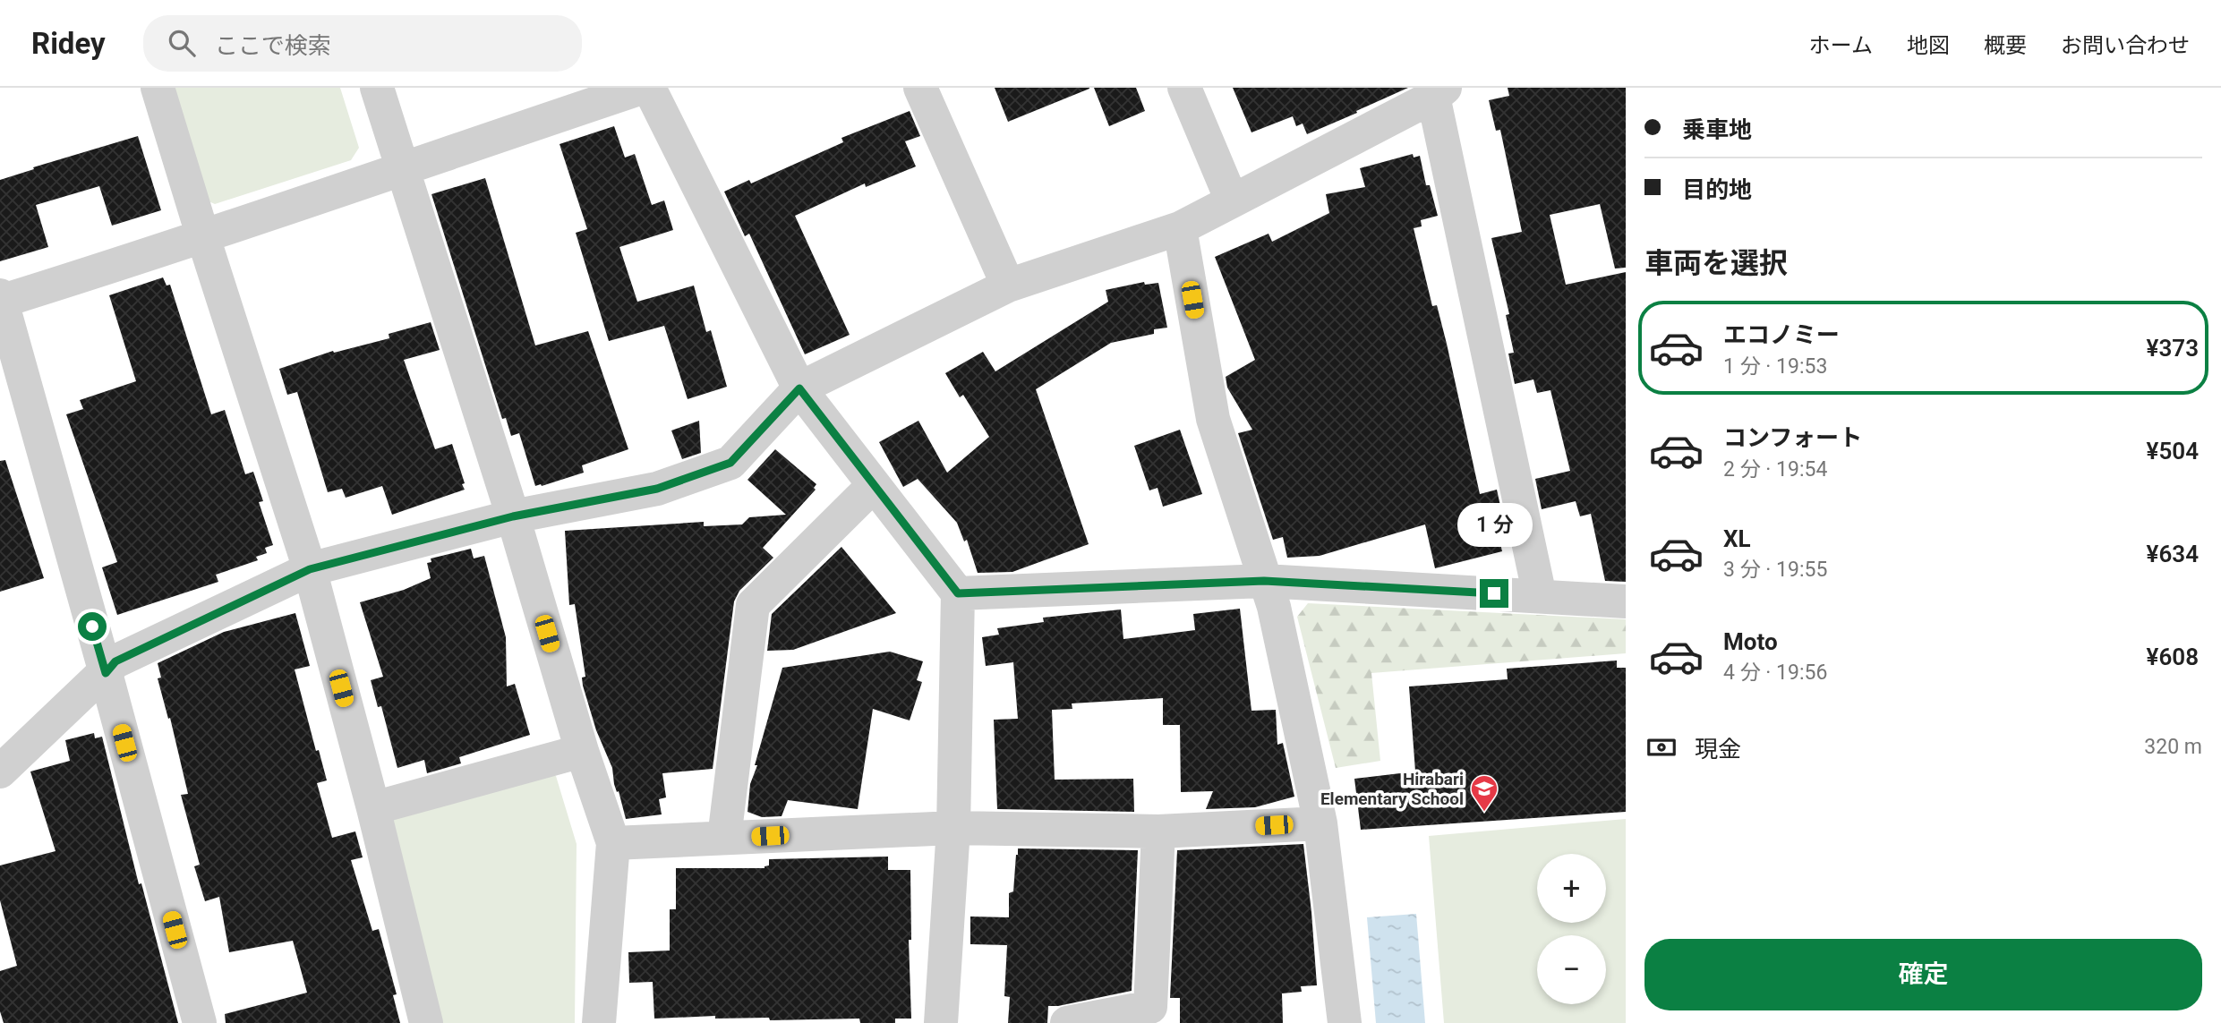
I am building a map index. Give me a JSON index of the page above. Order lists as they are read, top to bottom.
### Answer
{
  "places": {
    "school or university": ["Hirabari Elementary School"]
  },
  "page": {
    "header": "Ridey",
    "search": "ここで検索",
    "nav": [
      "ホーム",
      "地図",
      "概要",
      "お問い合わせ"
    ],
    "banner": ["乗車地", "目的地"],
    "heading": "車両を選択",
    "list": [
      {
        "name": "エコノミー",
        "note": "1 分 · 19:53",
        "value": "¥373"
      },
      {
        "name": "コンフォート",
        "note": "2 分 · 19:54",
        "value": "¥504"
      },
      {
        "name": "XL",
        "note": "3 分 · 19:55",
        "value": "¥634"
      },
      {
        "name": "Moto",
        "note": "4 分 · 19:56",
        "value": "¥608"
      }
    ],
    "bubble": "1 分",
    "pay": ["現金", "320 m"],
    "map_buttons": ["+", "−"],
    "buttons": "確定"
  }
}
